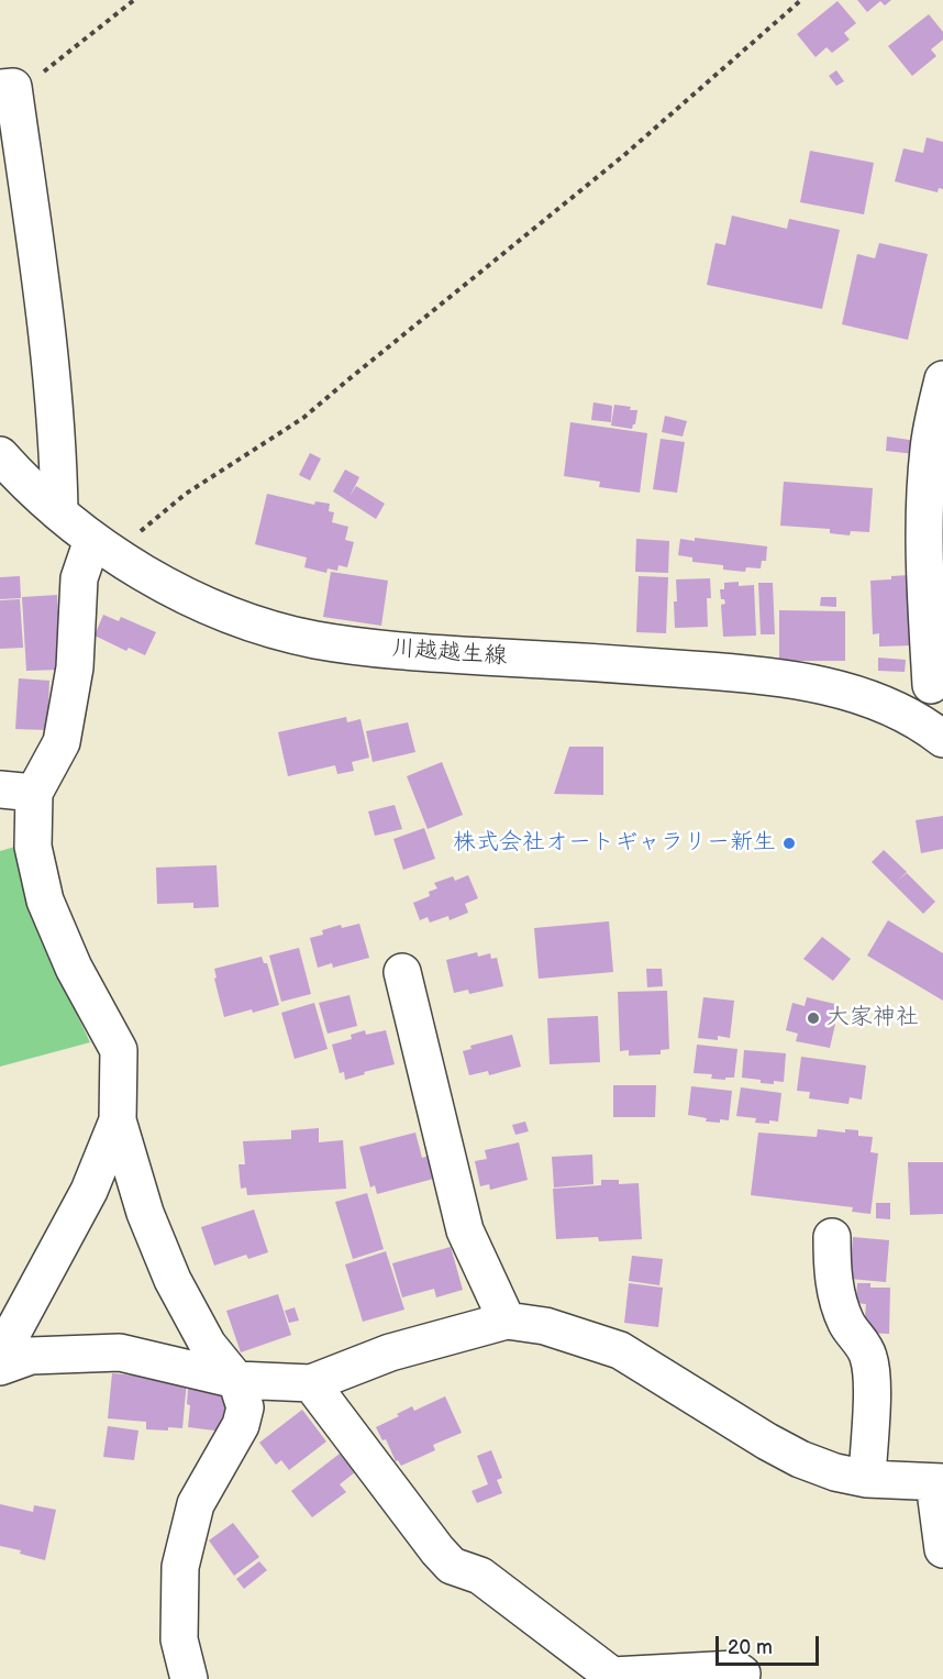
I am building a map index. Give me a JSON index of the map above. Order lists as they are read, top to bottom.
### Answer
{
  "streets": {
    "street": ["川越越生線"]
  },
  "places": ["株式会社オートギャラリー新生", "大家神社"],
  "scale_bar": "20 m"
}
